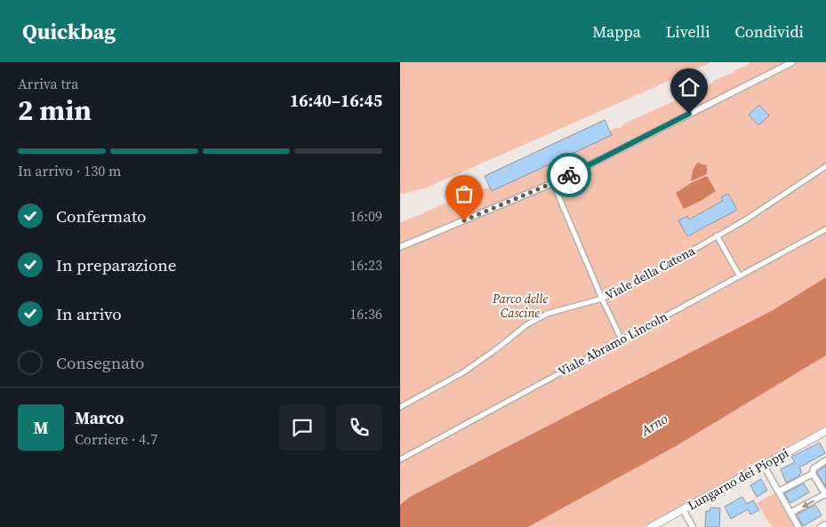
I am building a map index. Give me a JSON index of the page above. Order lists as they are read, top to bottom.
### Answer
{
  "streets": {
    "street": ["Viale della Catena", "Viale Abramo Lincoln", "Lungarno dei Pioppi"]
  },
  "water": ["Arno"],
  "parks": ["Parco delle Cascine"],
  "page": {
    "header": "Quickbag",
    "nav": ["Mappa", "Livelli", "Condividi"],
    "heading": ["2 min", "Arriva tra", "16:40–16:45"],
    "panel": ["Marco", "Corriere · 4.7"],
    "bar": "In arrivo · 130 m",
    "list": [
      ["Confermato", "16:09"],
      ["In preparazione", "16:23"],
      ["In arrivo", "16:36"],
      "Consegnato"
    ],
    "round": "M"
  }
}
